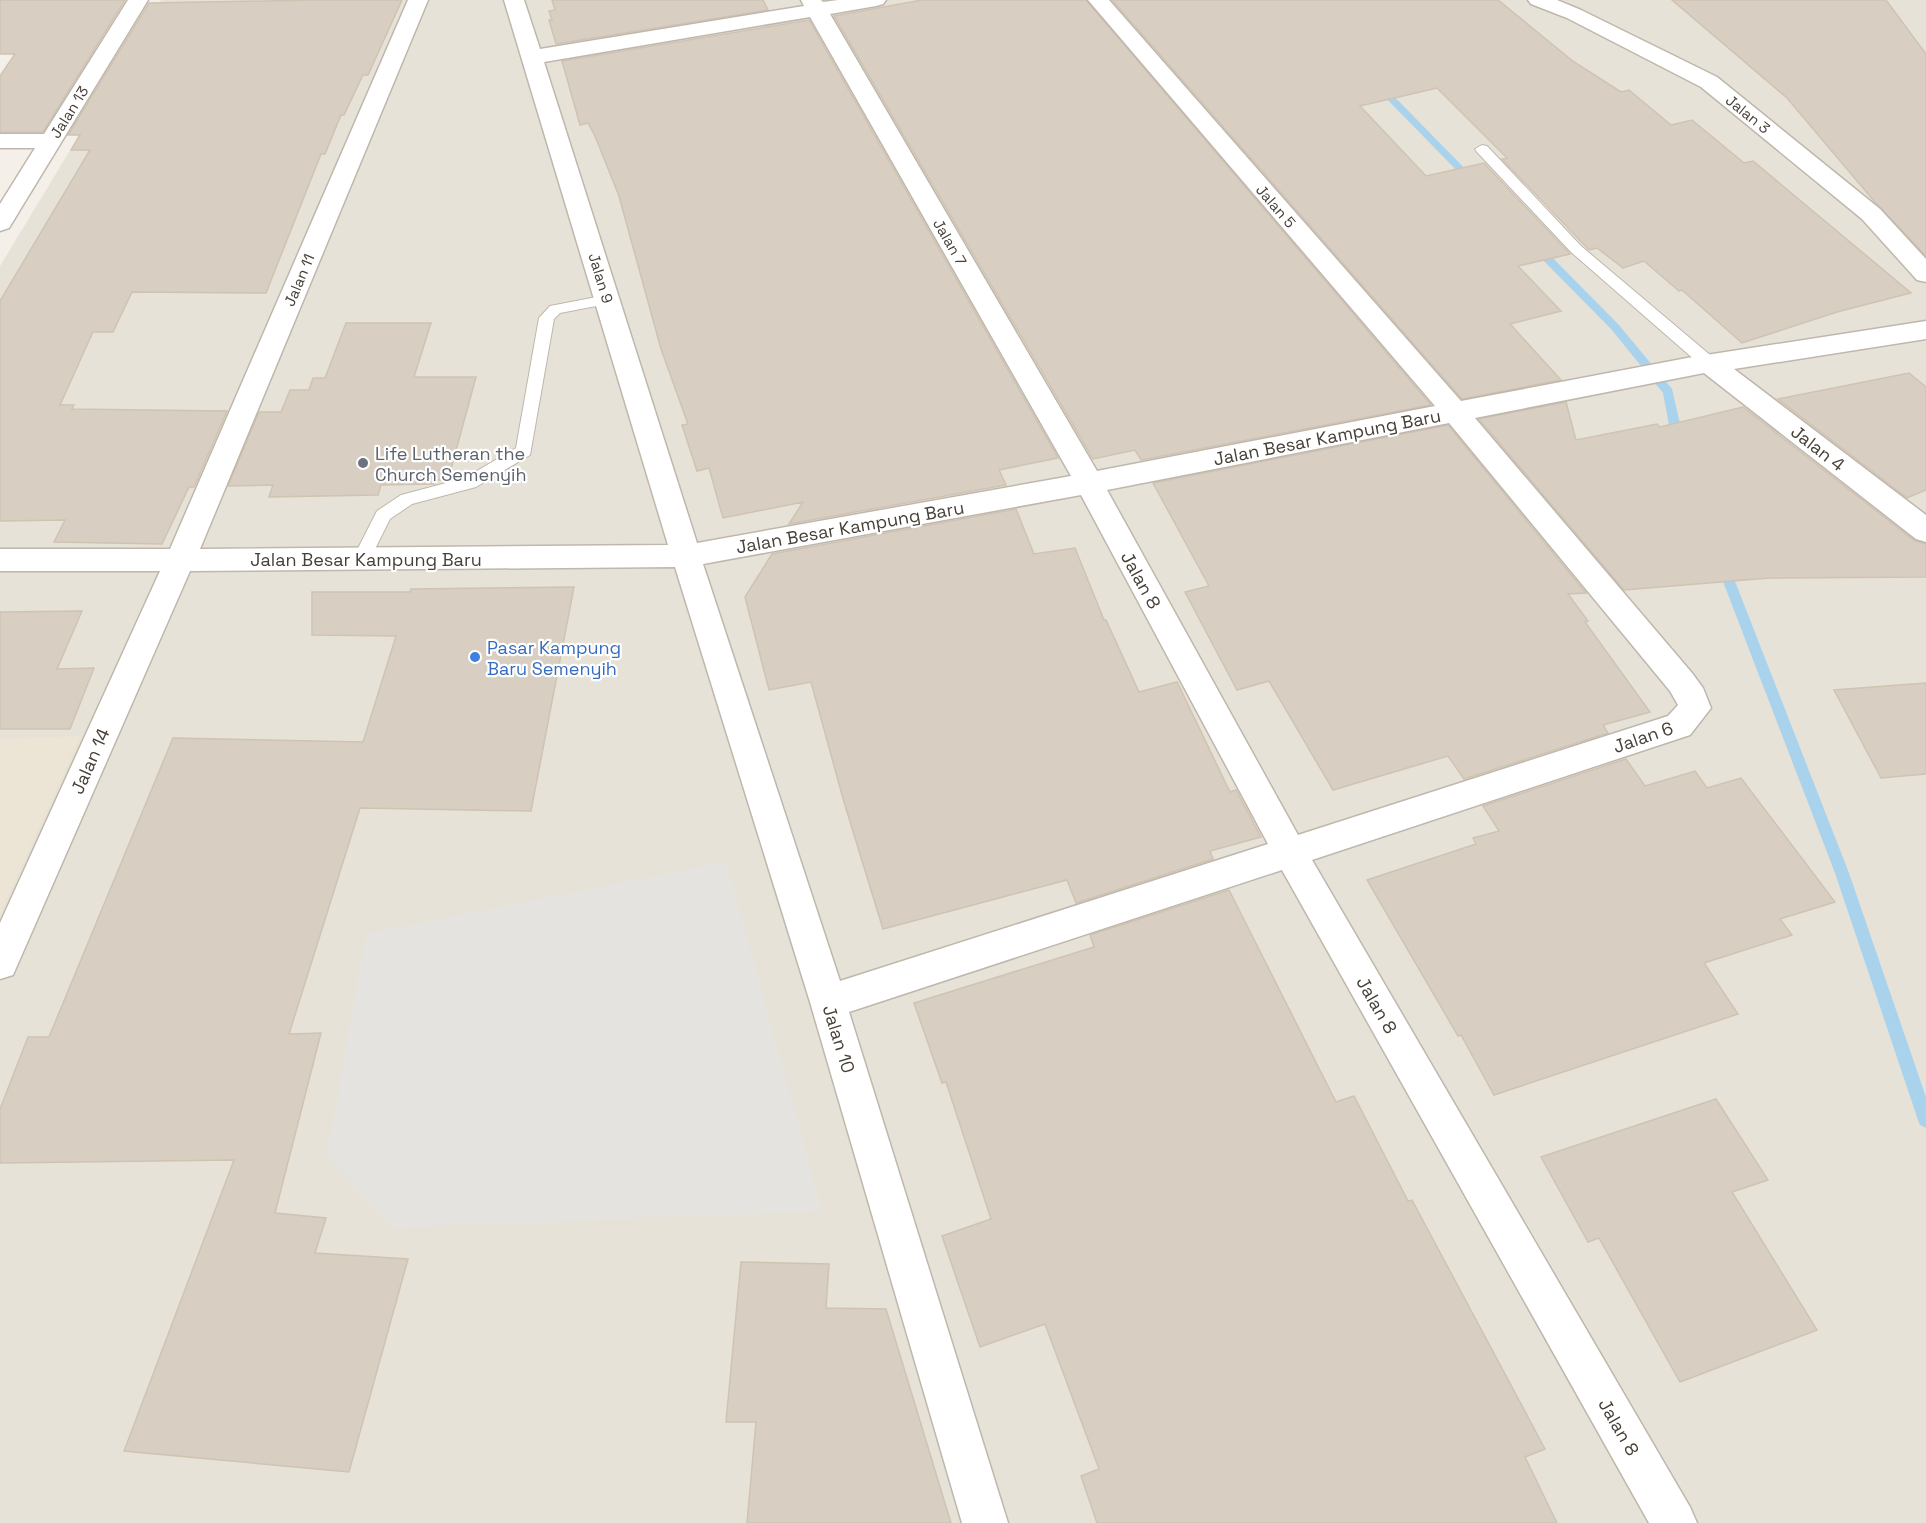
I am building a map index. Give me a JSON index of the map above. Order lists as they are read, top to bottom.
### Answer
{
  "streets": {
    "street": [
      "Jalan 13",
      "Jalan 3",
      "Jalan 5",
      "Jalan 7",
      "Jalan 9",
      "Jalan 11",
      "Jalan Besar Kampung Baru",
      "Jalan 4",
      "Jalan 8",
      "Jalan 6",
      "Jalan 14",
      "Jalan 10"
    ]
  },
  "crossings": [
    ["Jalan 5", "Jalan Besar Kampung Baru"],
    ["Jalan 5", "Jalan 6"],
    ["Jalan 7", "Jalan Besar Kampung Baru"],
    ["Jalan 7", "Jalan 8"],
    ["Jalan 9", "Jalan Besar Kampung Baru"],
    ["Jalan 9", "Jalan 10"],
    ["Jalan 11", "Jalan Besar Kampung Baru"],
    ["Jalan 11", "Jalan 14"],
    ["Jalan Besar Kampung Baru", "Jalan 4"],
    ["Jalan Besar Kampung Baru", "Jalan 8"],
    ["Jalan Besar Kampung Baru", "Jalan 6"],
    ["Jalan Besar Kampung Baru", "Jalan 14"],
    ["Jalan Besar Kampung Baru", "Jalan 10"],
    ["Jalan 8", "Jalan 6"]
  ],
  "places": ["Life Lutheran the Church Semenyih", "Pasar Kampung Baru Semenyih"]
}
